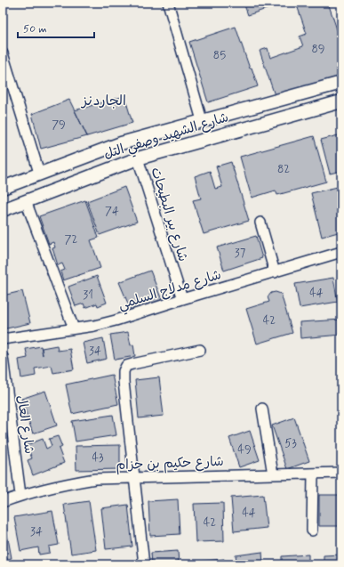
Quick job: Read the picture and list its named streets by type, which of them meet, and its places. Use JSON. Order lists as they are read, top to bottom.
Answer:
{
  "streets": {
    "main road": ["شارع الشهيد وصفي التل"],
    "street": [
      "شارع بير البطيحات",
      "شارع مدلاج السلمي",
      "شارع العال",
      "شارع حكيم بن حزام"
    ]
  },
  "crossings": [
    ["شارع الشهيد وصفي التل", "شارع بير البطيحات"],
    ["شارع بير البطيحات", "شارع مدلاج السلمي"],
    ["شارع العال", "شارع حكيم بن حزام"]
  ],
  "districts": ["الجاردنز"],
  "house_numbers": [
    "89",
    "85",
    "79",
    "82",
    "74",
    "72",
    "37",
    "44",
    "31",
    "42",
    "34",
    "53",
    "49",
    "43",
    "44",
    "42",
    "34"
  ],
  "scale_bar": "50 m"
}
